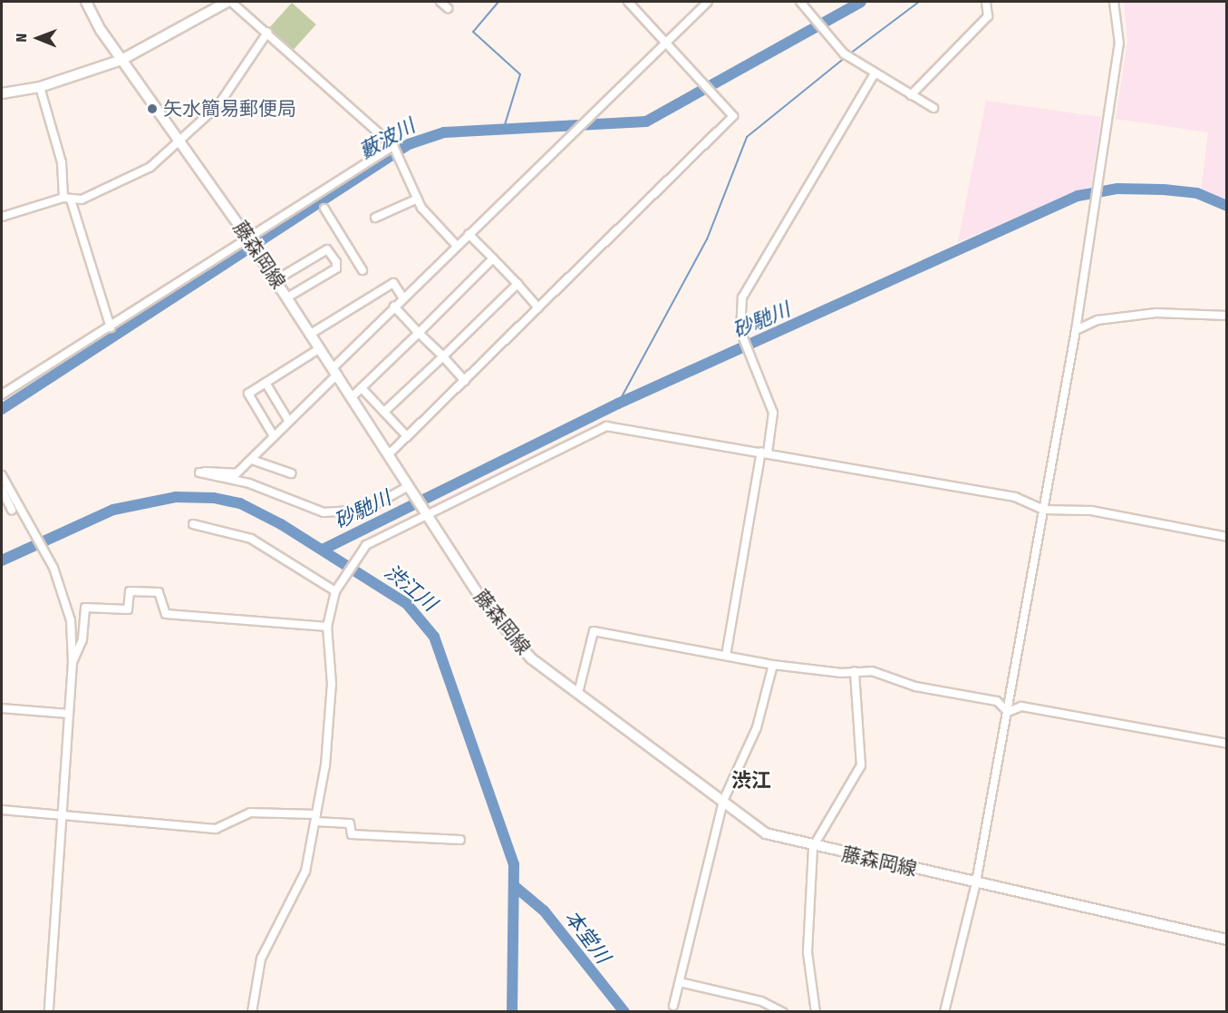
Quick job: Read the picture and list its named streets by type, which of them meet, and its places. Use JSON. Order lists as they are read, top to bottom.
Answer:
{
  "streets": {
    "main road": ["藤森岡線"]
  },
  "districts": ["渋江"],
  "water": [
    "藪波川",
    "砂馳川",
    "渋江川",
    "本堂川"
  ],
  "places": ["矢水簡易郵便局"],
  "north": "left"
}
